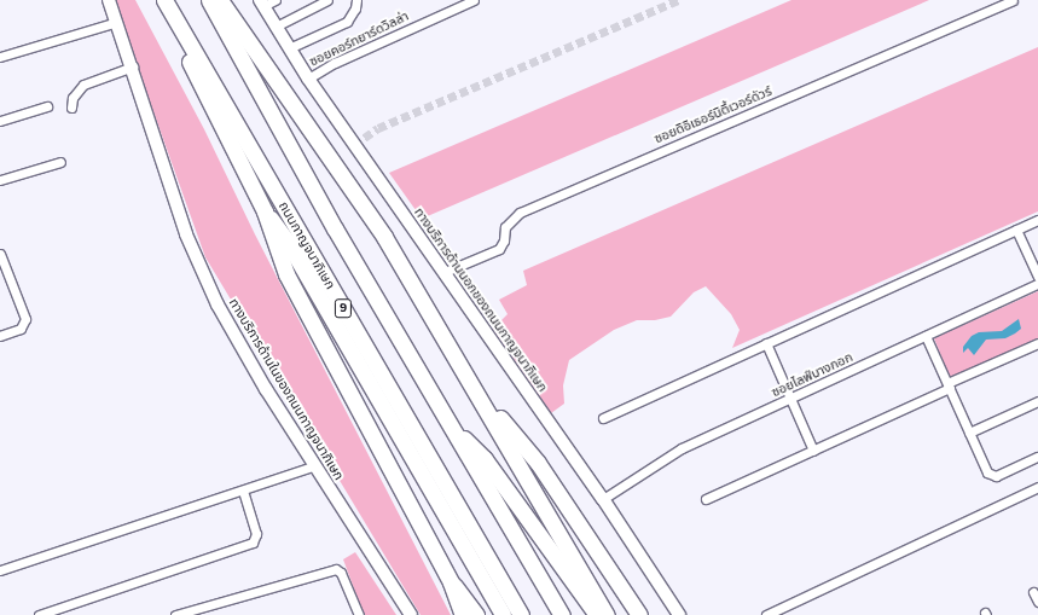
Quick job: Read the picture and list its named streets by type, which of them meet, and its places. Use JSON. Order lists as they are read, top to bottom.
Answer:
{
  "streets": {
    "highway": ["ถนนกาญจนาภิเษก", "9"],
    "main road": ["ทางบริการด้านนอกของถนนกาญจนาภิเษก", "ทางบริการด้านในของถนนกาญจนาภิเษก"],
    "street": ["ซอยคอร์ทยาร์ดวิลล่า", "ซอยดิอิเธอร์นิตี้เวอร์ดัวร์", "ซอยไลฟ์บางกอก"]
  },
  "crossings": [
    ["ซอยคอร์ทยาร์ดวิลล่า", "ทางบริการด้านนอกของถนนกาญจนาภิเษก"],
    ["ซอยดิอิเธอร์นิตี้เวอร์ดัวร์", "ทางบริการด้านนอกของถนนกาญจนาภิเษก"],
    ["ทางบริการด้านนอกของถนนกาญจนาภิเษก", "ซอยไลฟ์บางกอก"]
  ]
}
